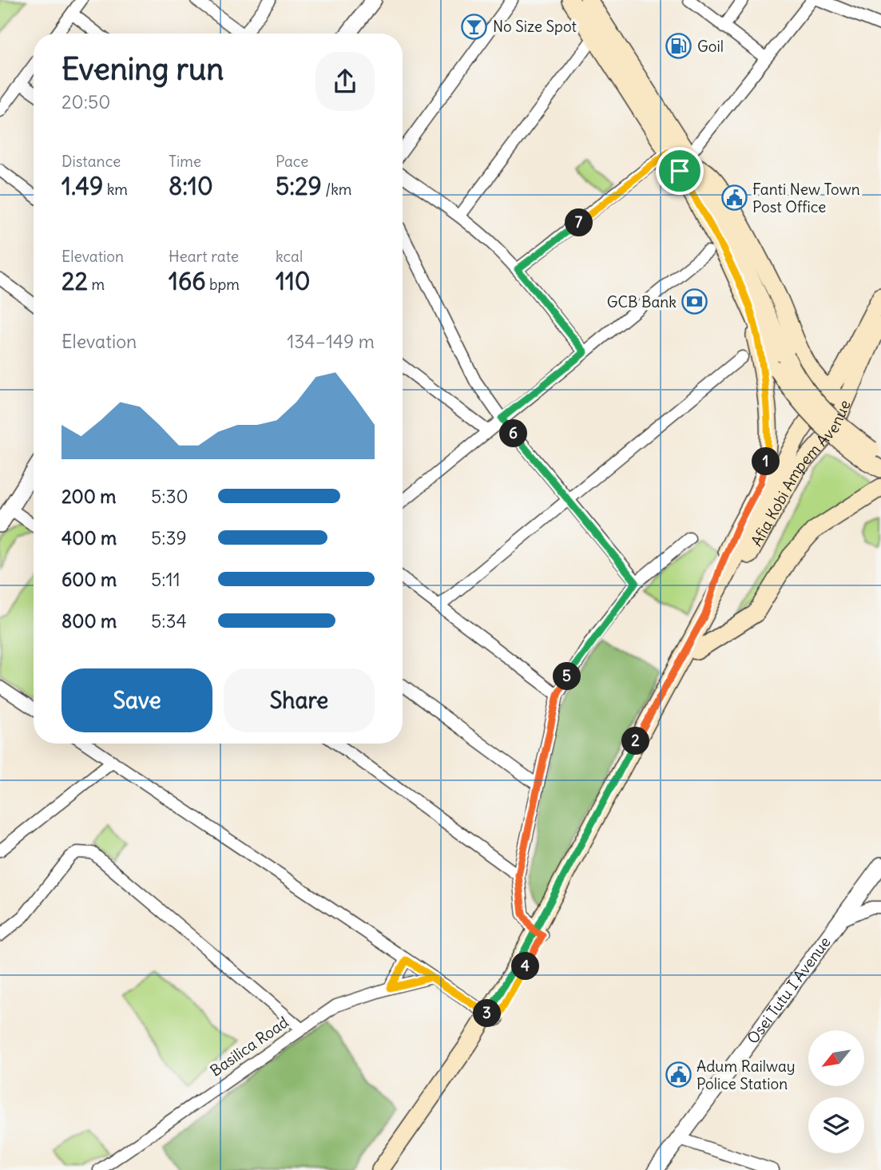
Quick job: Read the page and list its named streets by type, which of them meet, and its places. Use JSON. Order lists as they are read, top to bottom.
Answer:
{
  "streets": {
    "main road": ["Afia Kobi Ampem Avenue"],
    "street": ["Osei Tutu I Avenue", "Basilica Road"]
  },
  "places": {
    "bar": ["No Size Spot"],
    "fuel station": ["Goil"],
    "public building": ["Fanti New Town Post Office", "Adum Railway Police Station"],
    "bank": ["GCB Bank"]
  },
  "north": "bottom left",
  "page": {
    "heading": ["Evening run", "20:50"],
    "stats": [
      ["Distance", "1.49 km"],
      ["Time", "8:10"],
      ["Pace", "5:29 /km"],
      ["Elevation", "22 m"],
      ["Heart rate", "166 bpm"],
      ["kcal", "110"]
    ],
    "pins": [
      "7",
      "6",
      "1",
      "5",
      "2",
      "4",
      "3"
    ],
    "chart": ["Elevation", "134–149 m"],
    "list": [
      {
        "name": "200 m",
        "note": "5:30"
      },
      {
        "name": "400 m",
        "note": "5:39"
      },
      {
        "name": "600 m",
        "note": "5:11"
      },
      {
        "name": "800 m",
        "note": "5:34"
      }
    ],
    "buttons": ["Save", "Share"]
  }
}
